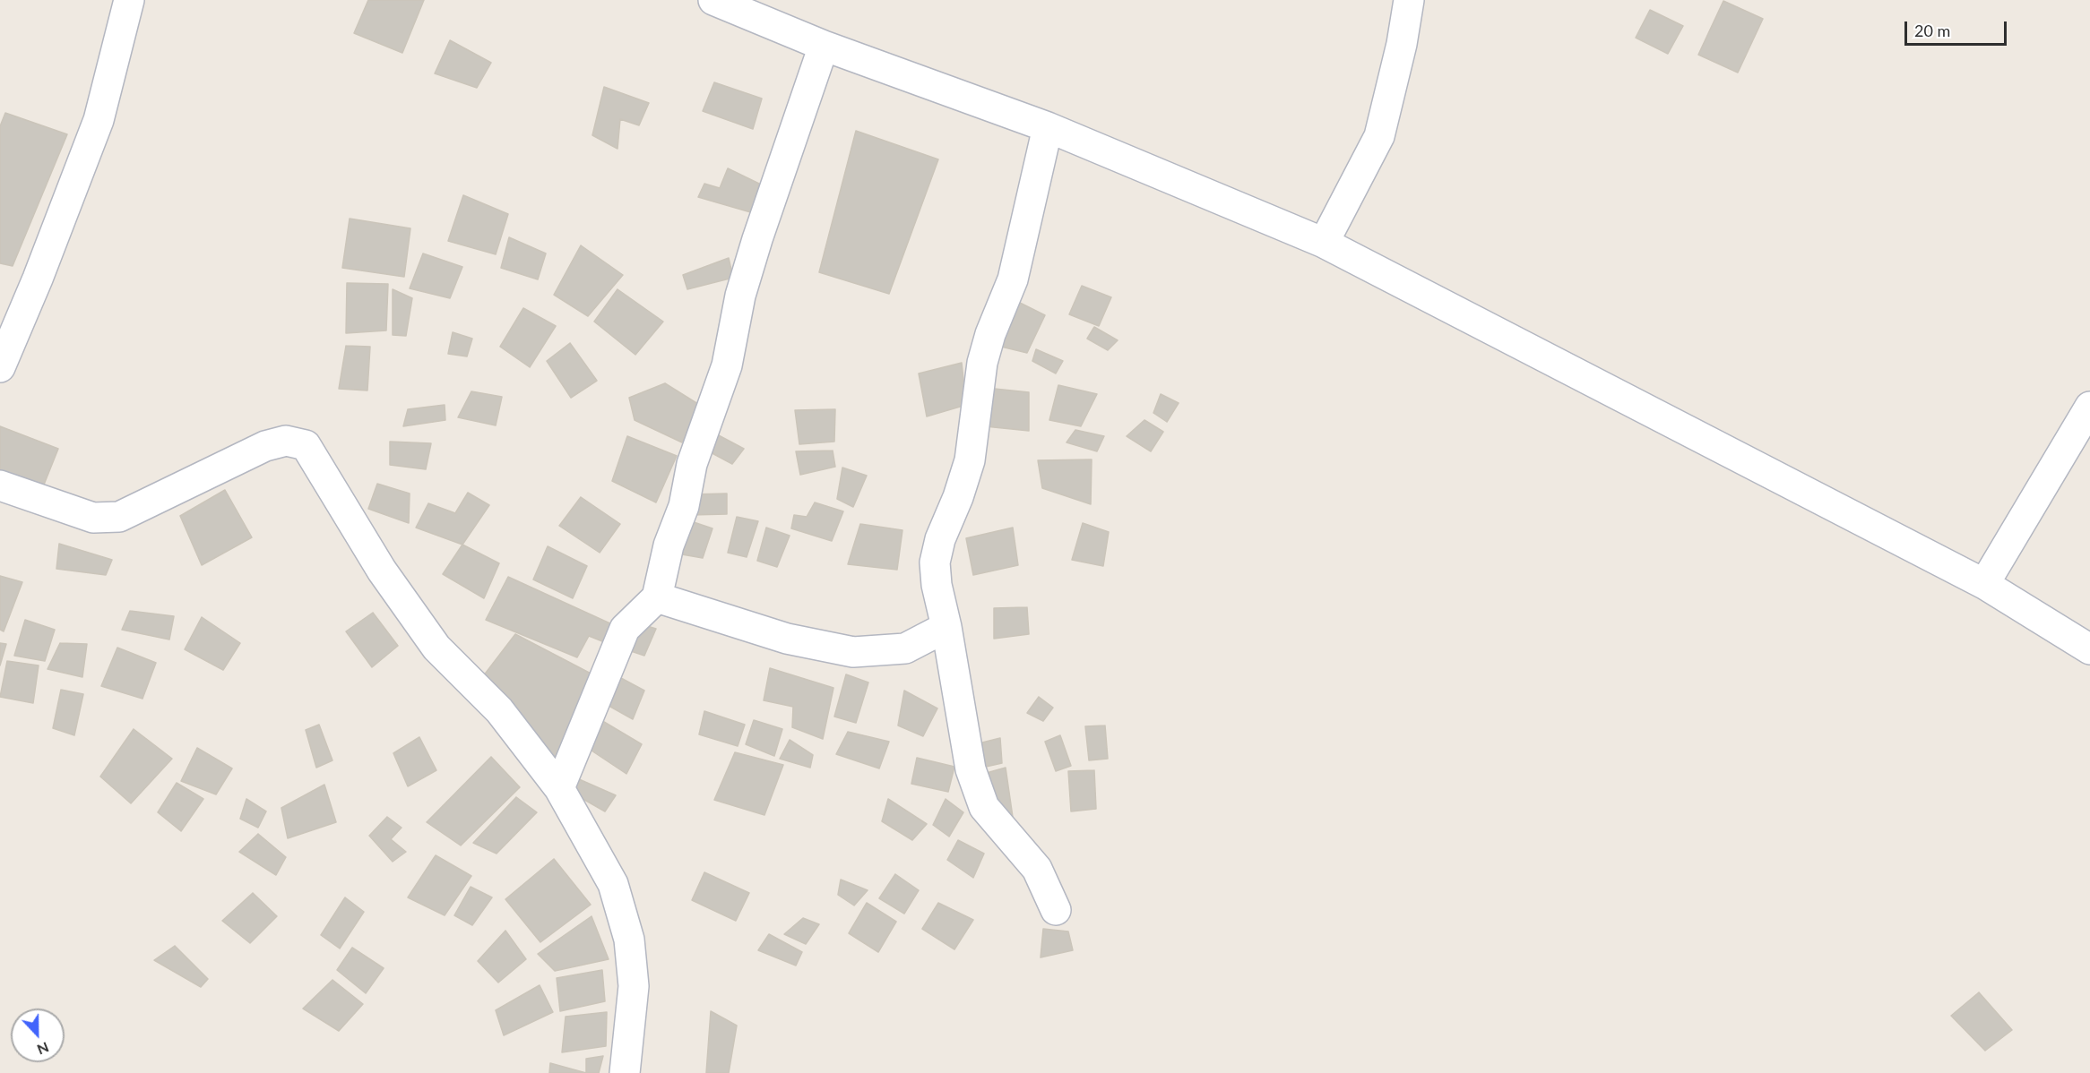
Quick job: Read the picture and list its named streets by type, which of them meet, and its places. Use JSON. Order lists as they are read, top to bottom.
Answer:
{
  "scale_bar": "20 m",
  "north": "bottom"
}
